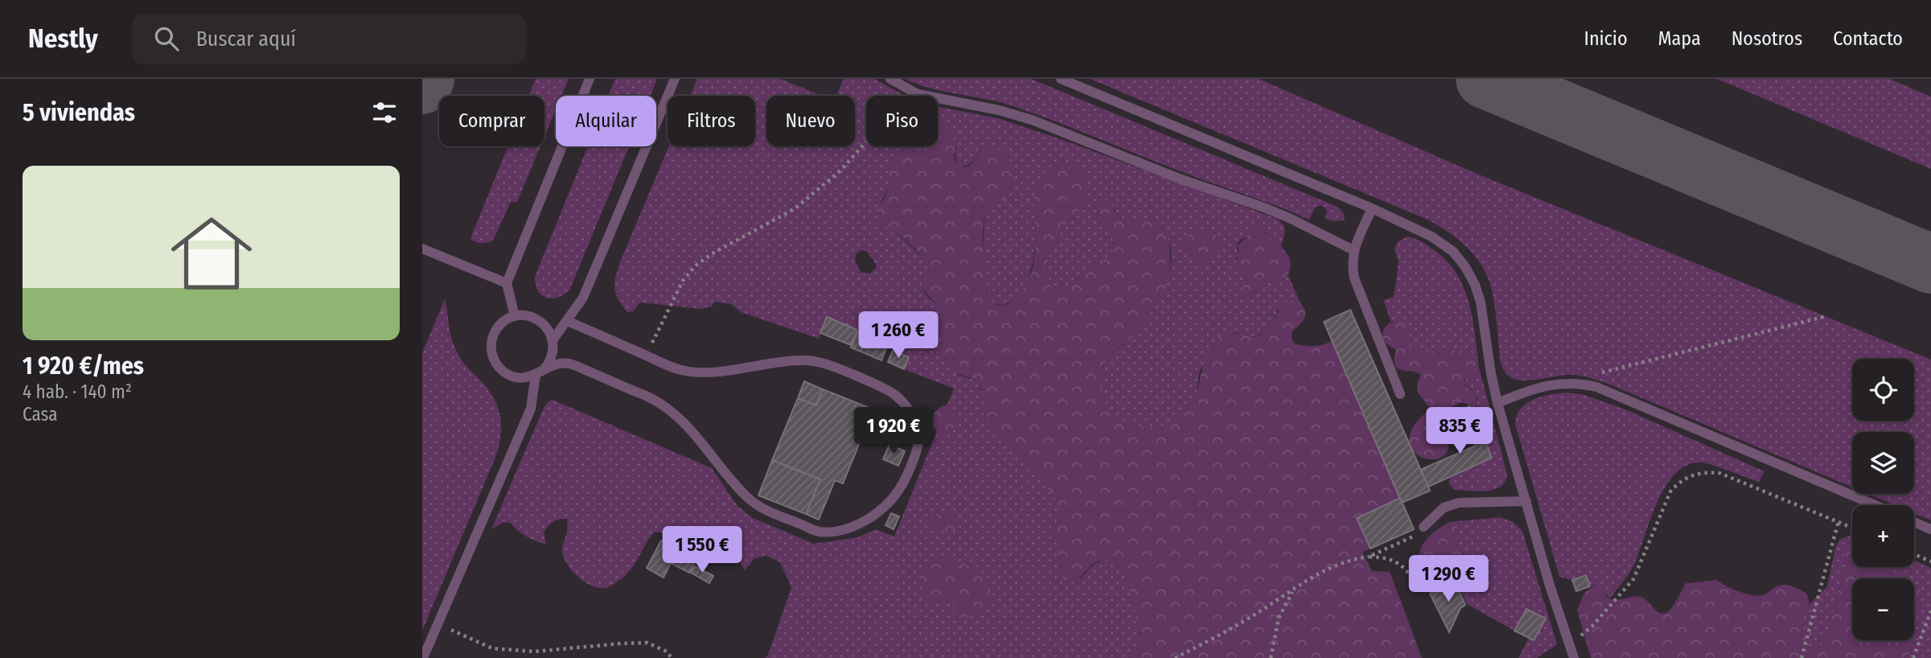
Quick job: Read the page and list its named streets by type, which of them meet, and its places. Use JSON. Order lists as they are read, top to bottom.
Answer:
{
  "page": {
    "header": "Nestly",
    "search": "Buscar aquí",
    "nav": [
      "Inicio",
      "Mapa",
      "Nosotros",
      "Contacto"
    ],
    "heading": "5 viviendas",
    "chip": [
      "Comprar",
      "Alquilar",
      "Filtros",
      "Nuevo",
      "Piso"
    ],
    "list": [
      {
        "name": "1 920 €/mes",
        "note": "4 hab. · 140 m² · Casa"
      }
    ],
    "price": [
      "1 260 €",
      "1 920 €",
      "835 €",
      "1 550 €",
      "1 290 €"
    ],
    "map_buttons": ["+", "−"]
  }
}
